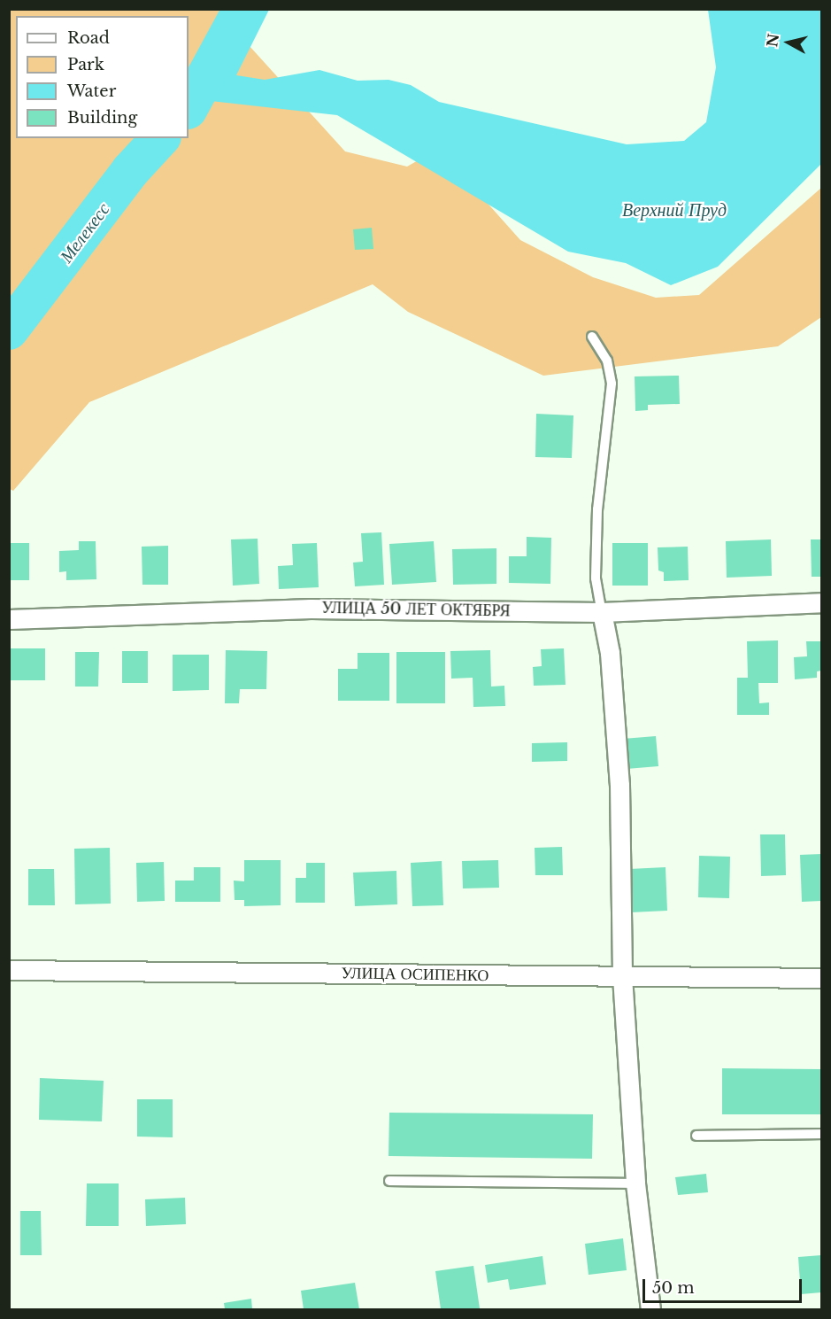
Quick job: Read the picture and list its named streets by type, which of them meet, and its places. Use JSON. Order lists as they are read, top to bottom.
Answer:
{
  "streets": {
    "street": ["УЛИЦА 50 ЛЕТ ОКТЯБРЯ", "УЛИЦА ОСИПЕНКО"]
  },
  "water": ["Верхний Пруд", "Мелекесс"],
  "legend": [
    "Road",
    "Park",
    "Water",
    "Building"
  ],
  "scale_bar": "50 m",
  "north": "left"
}
